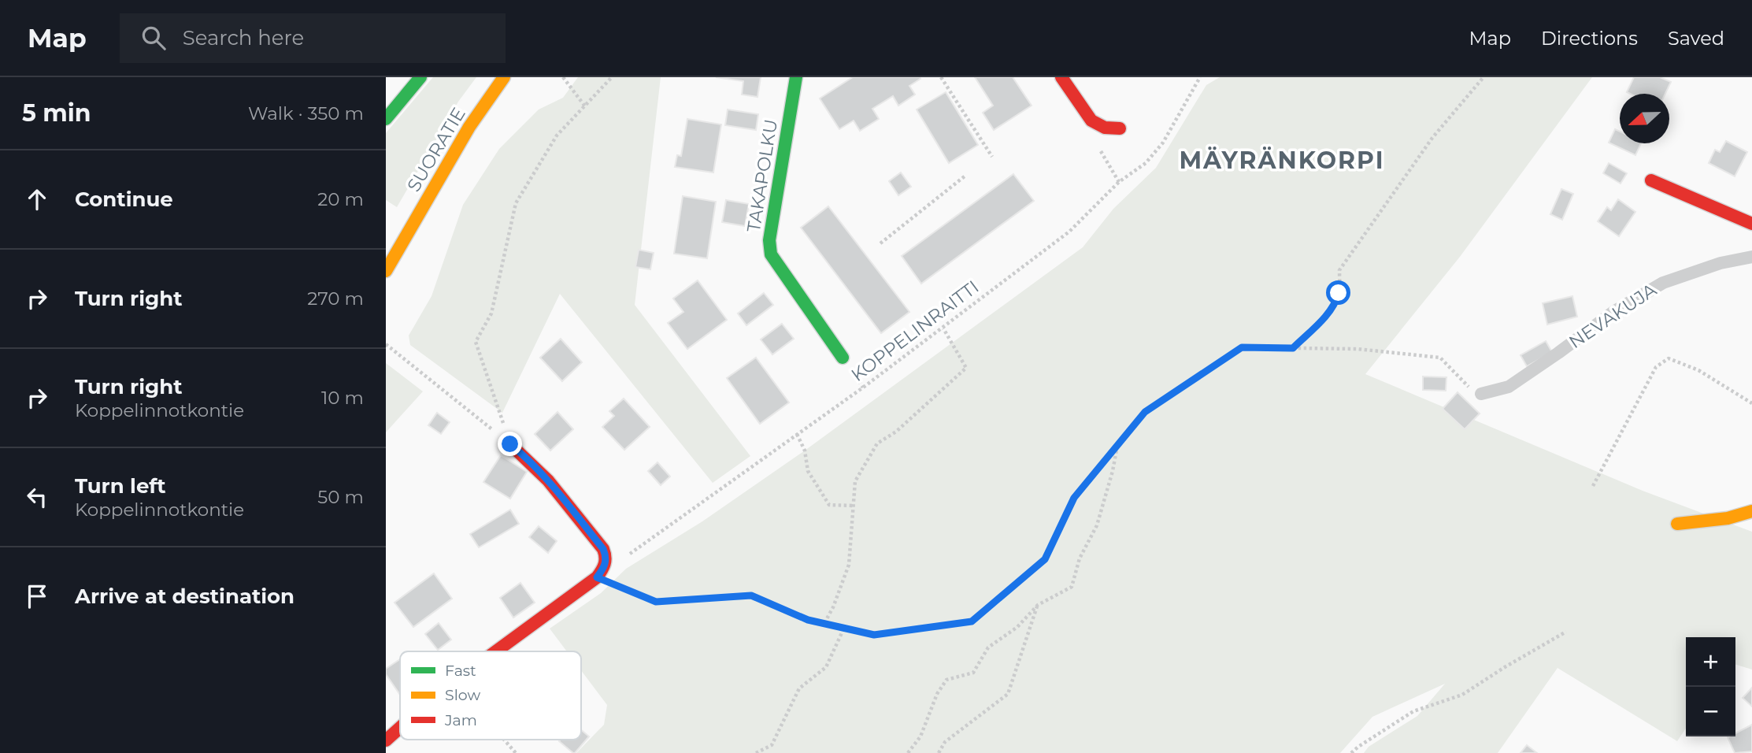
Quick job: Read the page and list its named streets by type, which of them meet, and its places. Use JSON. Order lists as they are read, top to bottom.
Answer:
{
  "streets": {
    "street": ["SUORATIE", "TAKAPOLKU"],
    "lane": ["NEVAKUJA"],
    "path": ["KOPPELINRAITTI"]
  },
  "districts": ["MÄYRÄNKORPI"],
  "legend": ["Fast", "Slow", "Jam"],
  "north": "left",
  "page": {
    "header": "Map",
    "search": "Search here",
    "nav": ["Map", "Directions", "Saved"],
    "heading": ["5 min", "Walk · 350 m"],
    "list": [
      ["Continue", "20 m"],
      ["Turn right", "270 m"],
      ["Turn right", "Koppelinnotkontie", "10 m"],
      ["Turn left", "Koppelinnotkontie", "50 m"],
      "Arrive at destination"
    ],
    "map_buttons": ["+", "−"]
  }
}
